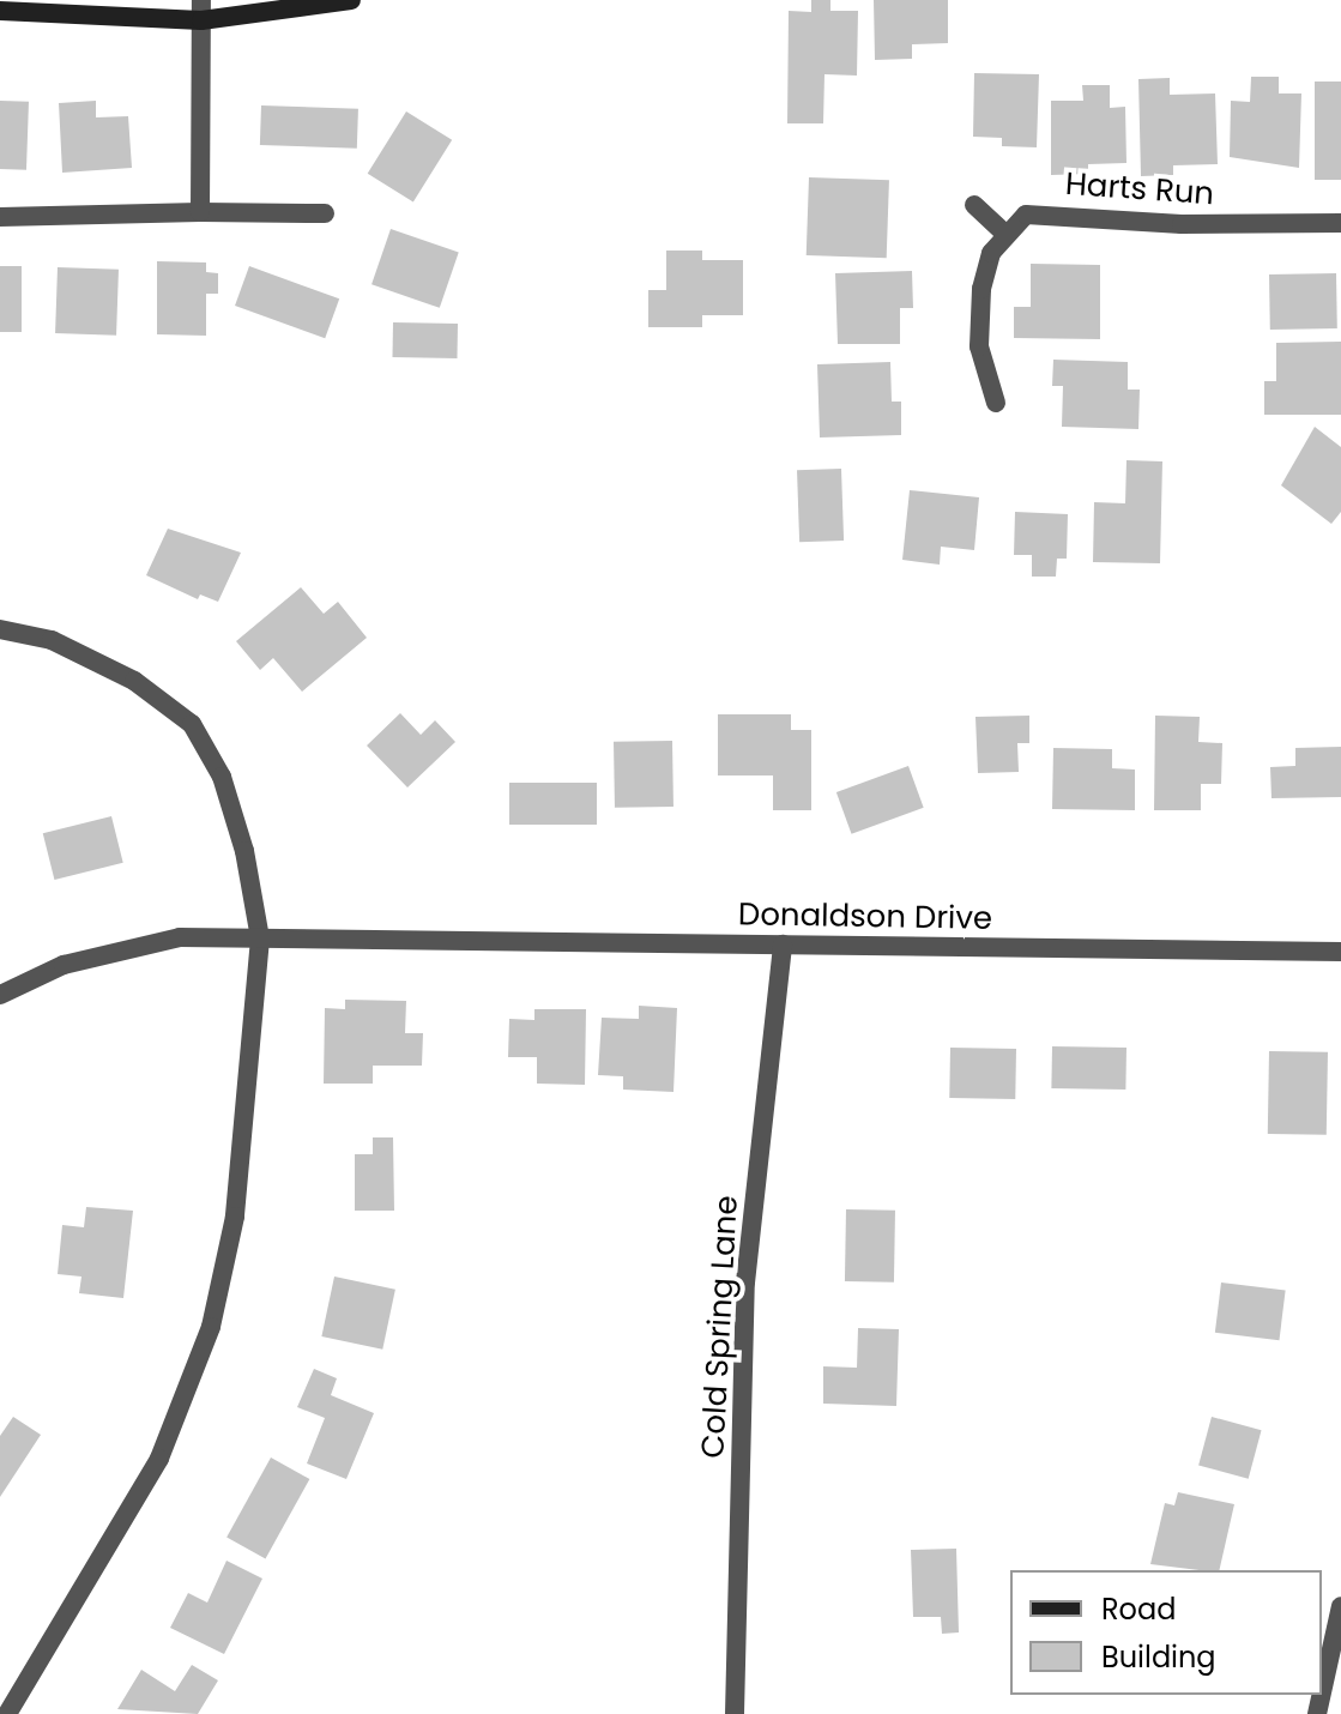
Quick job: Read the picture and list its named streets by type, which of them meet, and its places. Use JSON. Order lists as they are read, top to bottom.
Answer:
{
  "streets": {
    "street": ["Harts Run", "Donaldson Drive", "Cold Spring Lane"]
  },
  "crossings": [
    ["Donaldson Drive", "Cold Spring Lane"]
  ],
  "legend": ["Road", "Building"]
}
